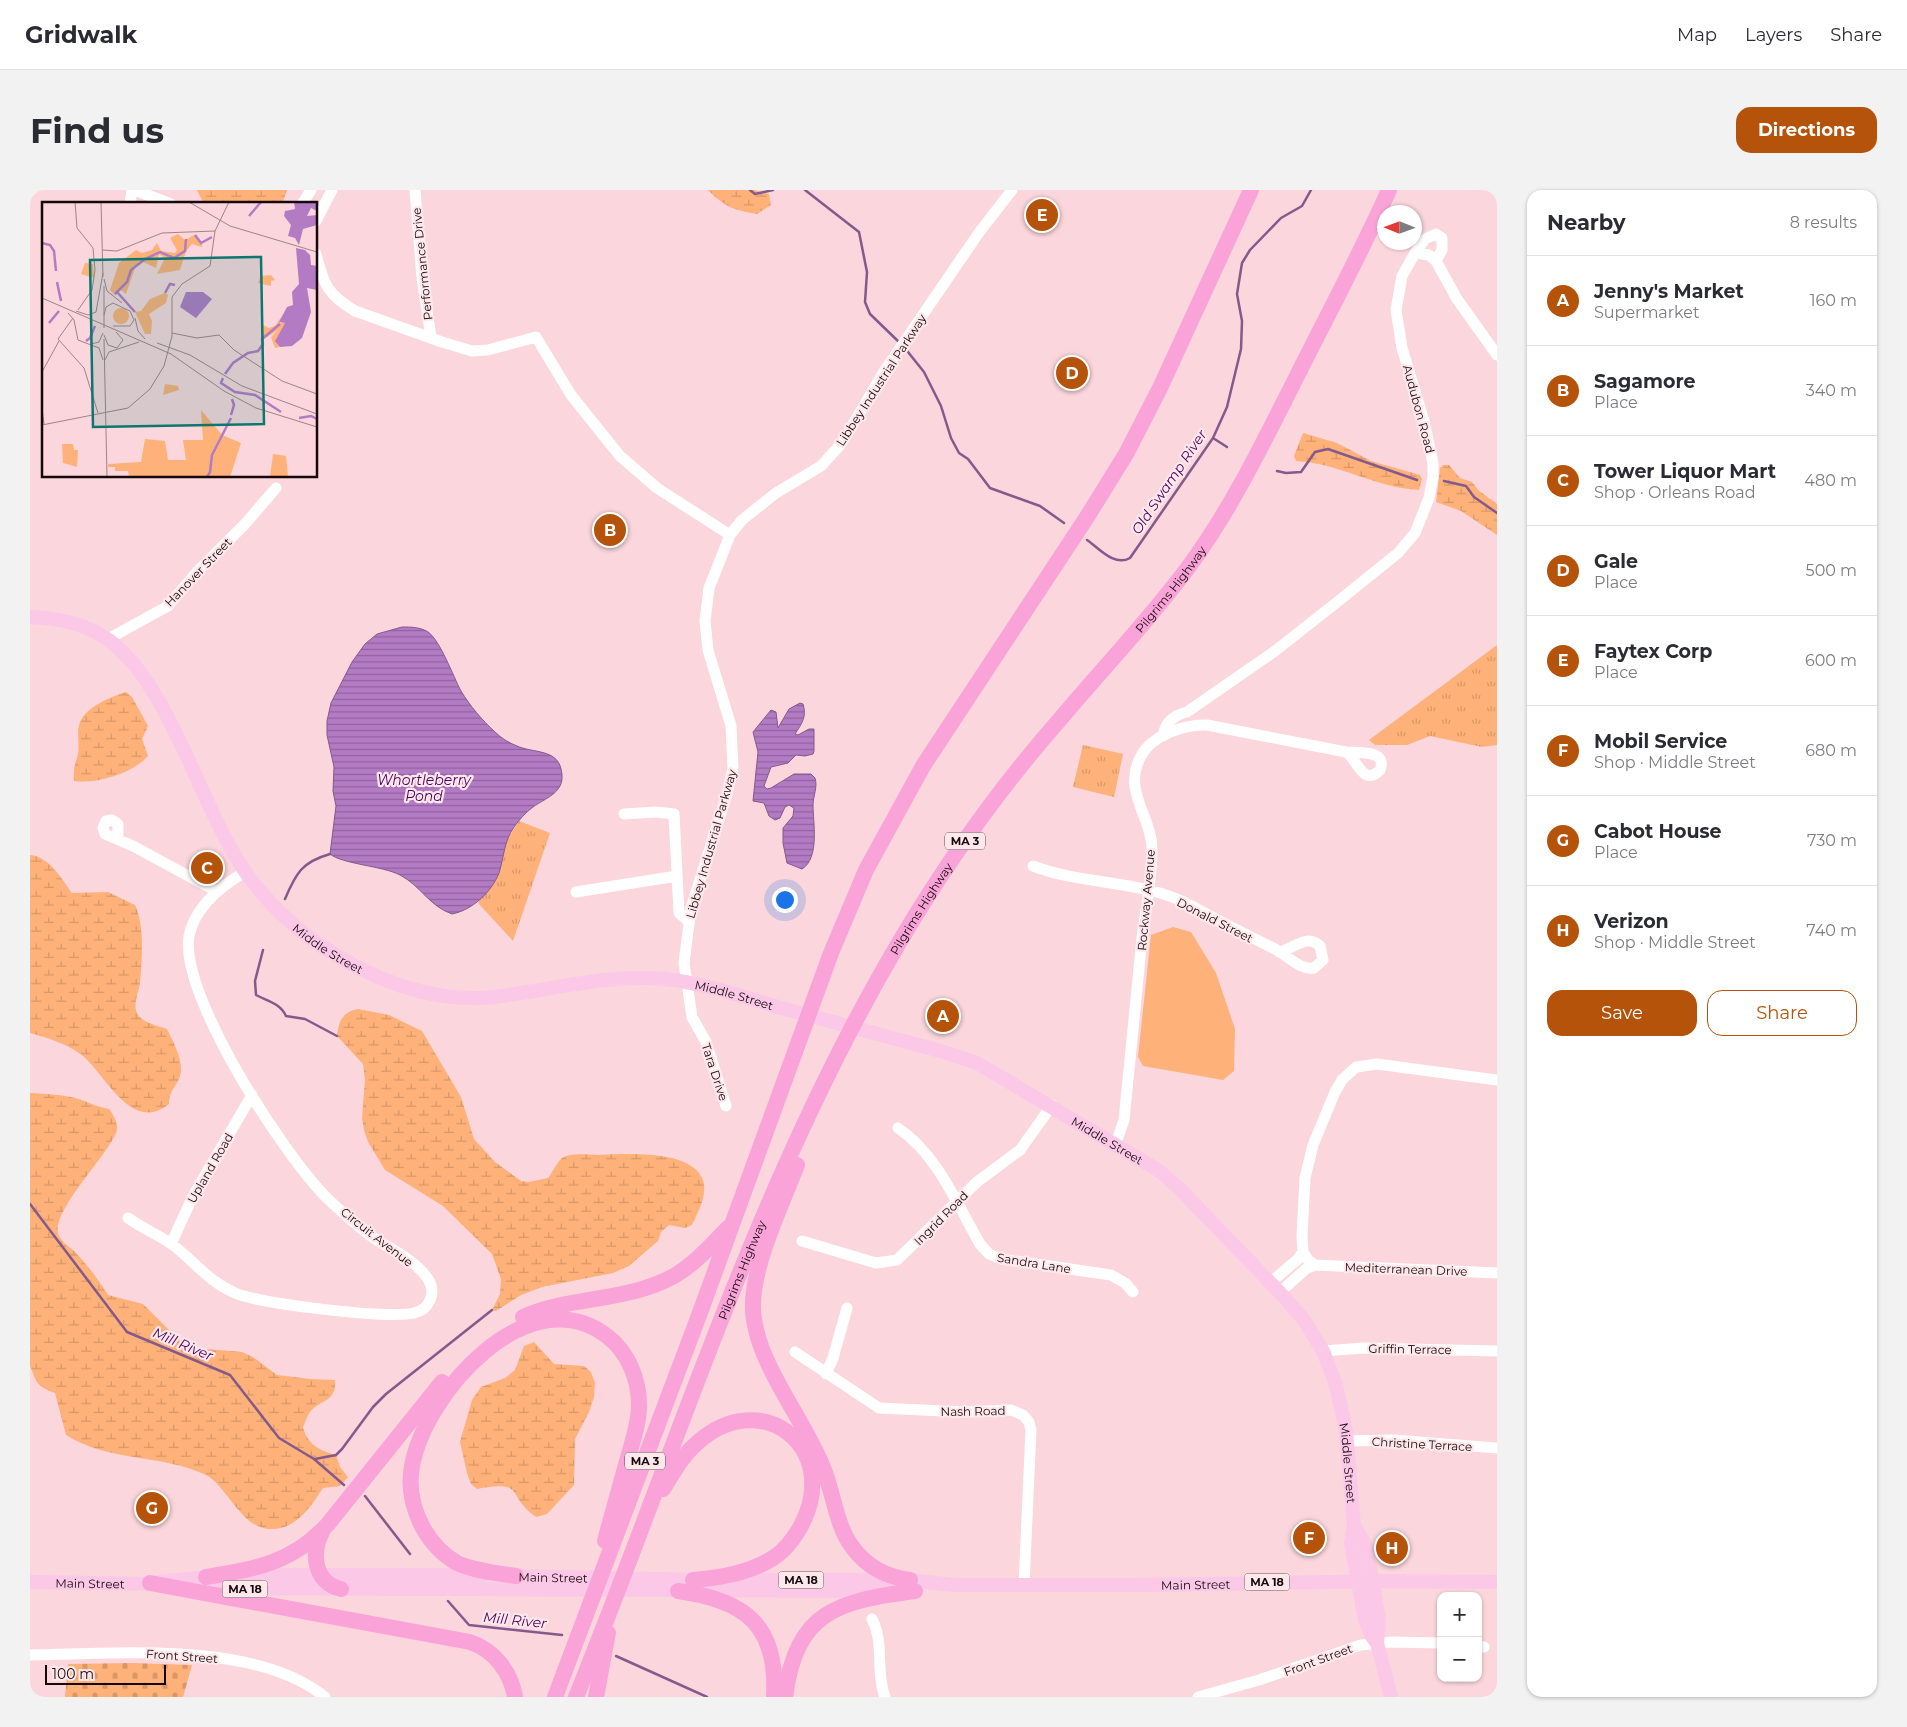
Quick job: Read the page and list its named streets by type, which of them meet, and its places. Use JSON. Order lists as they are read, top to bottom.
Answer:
{
  "streets": {
    "highway": ["Pilgrims Highway", "MA 3"],
    "main road": ["Middle Street", "Main Street", "MA 18"],
    "street": [
      "Performance Drive",
      "Libbey Industrial Parkway",
      "Audubon Road",
      "Hanover Street",
      "Rockway Avenue",
      "Donald Street",
      "Tara Drive",
      "Upland Road",
      "Ingrid Road",
      "Circuit Avenue",
      "Sandra Lane",
      "Mediterranean Drive",
      "Griffin Terrace",
      "Nash Road",
      "Christine Terrace",
      "Front Street"
    ]
  },
  "crossings": [
    ["Performance Drive", "Libbey Industrial Parkway"],
    ["Libbey Industrial Parkway", "Middle Street"],
    ["Libbey Industrial Parkway", "Tara Drive"],
    ["Audubon Road", "Rockway Avenue"],
    ["Hanover Street", "Middle Street"],
    ["Rockway Avenue", "Donald Street"],
    ["Rockway Avenue", "Middle Street"],
    ["Middle Street", "Tara Drive"],
    ["Middle Street", "Ingrid Road"],
    ["Middle Street", "Circuit Avenue"],
    ["Middle Street", "Griffin Terrace"],
    ["Middle Street", "Christine Terrace"],
    ["Middle Street", "Main Street"],
    ["Middle Street", "Front Street"],
    ["Upland Road", "Circuit Avenue"],
    ["Ingrid Road", "Sandra Lane"],
    ["Nash Road", "Main Street"]
  ],
  "water": ["Old Swamp River", "Whortleberry Pond", "Mill River"],
  "scale_bar": "100 m",
  "north": "left",
  "page": {
    "header": "Gridwalk",
    "nav": ["Map", "Layers", "Share"],
    "buttons": [
      "Directions",
      ["Save", "Share"]
    ],
    "title": "Find us",
    "heading": ["Nearby", "8 results"],
    "pins": [
      "E",
      "D",
      "B",
      "C",
      "A",
      "G",
      "F",
      "H"
    ],
    "list": [
      {
        "mark": "A",
        "name": "Jenny's Market",
        "note": "Supermarket",
        "value": "160 m"
      },
      {
        "mark": "B",
        "name": "Sagamore",
        "note": "Place",
        "value": "340 m"
      },
      {
        "mark": "C",
        "name": "Tower Liquor Mart",
        "note": "Shop · Orleans Road",
        "value": "480 m"
      },
      {
        "mark": "D",
        "name": "Gale",
        "note": "Place",
        "value": "500 m"
      },
      {
        "mark": "E",
        "name": "Faytex Corp",
        "note": "Place",
        "value": "600 m"
      },
      {
        "mark": "F",
        "name": "Mobil Service",
        "note": "Shop · Middle Street",
        "value": "680 m"
      },
      {
        "mark": "G",
        "name": "Cabot House",
        "note": "Place",
        "value": "730 m"
      },
      {
        "mark": "H",
        "name": "Verizon",
        "note": "Shop · Middle Street",
        "value": "740 m"
      }
    ],
    "map_buttons": ["+", "−"],
    "scale": "100 m"
  }
}
